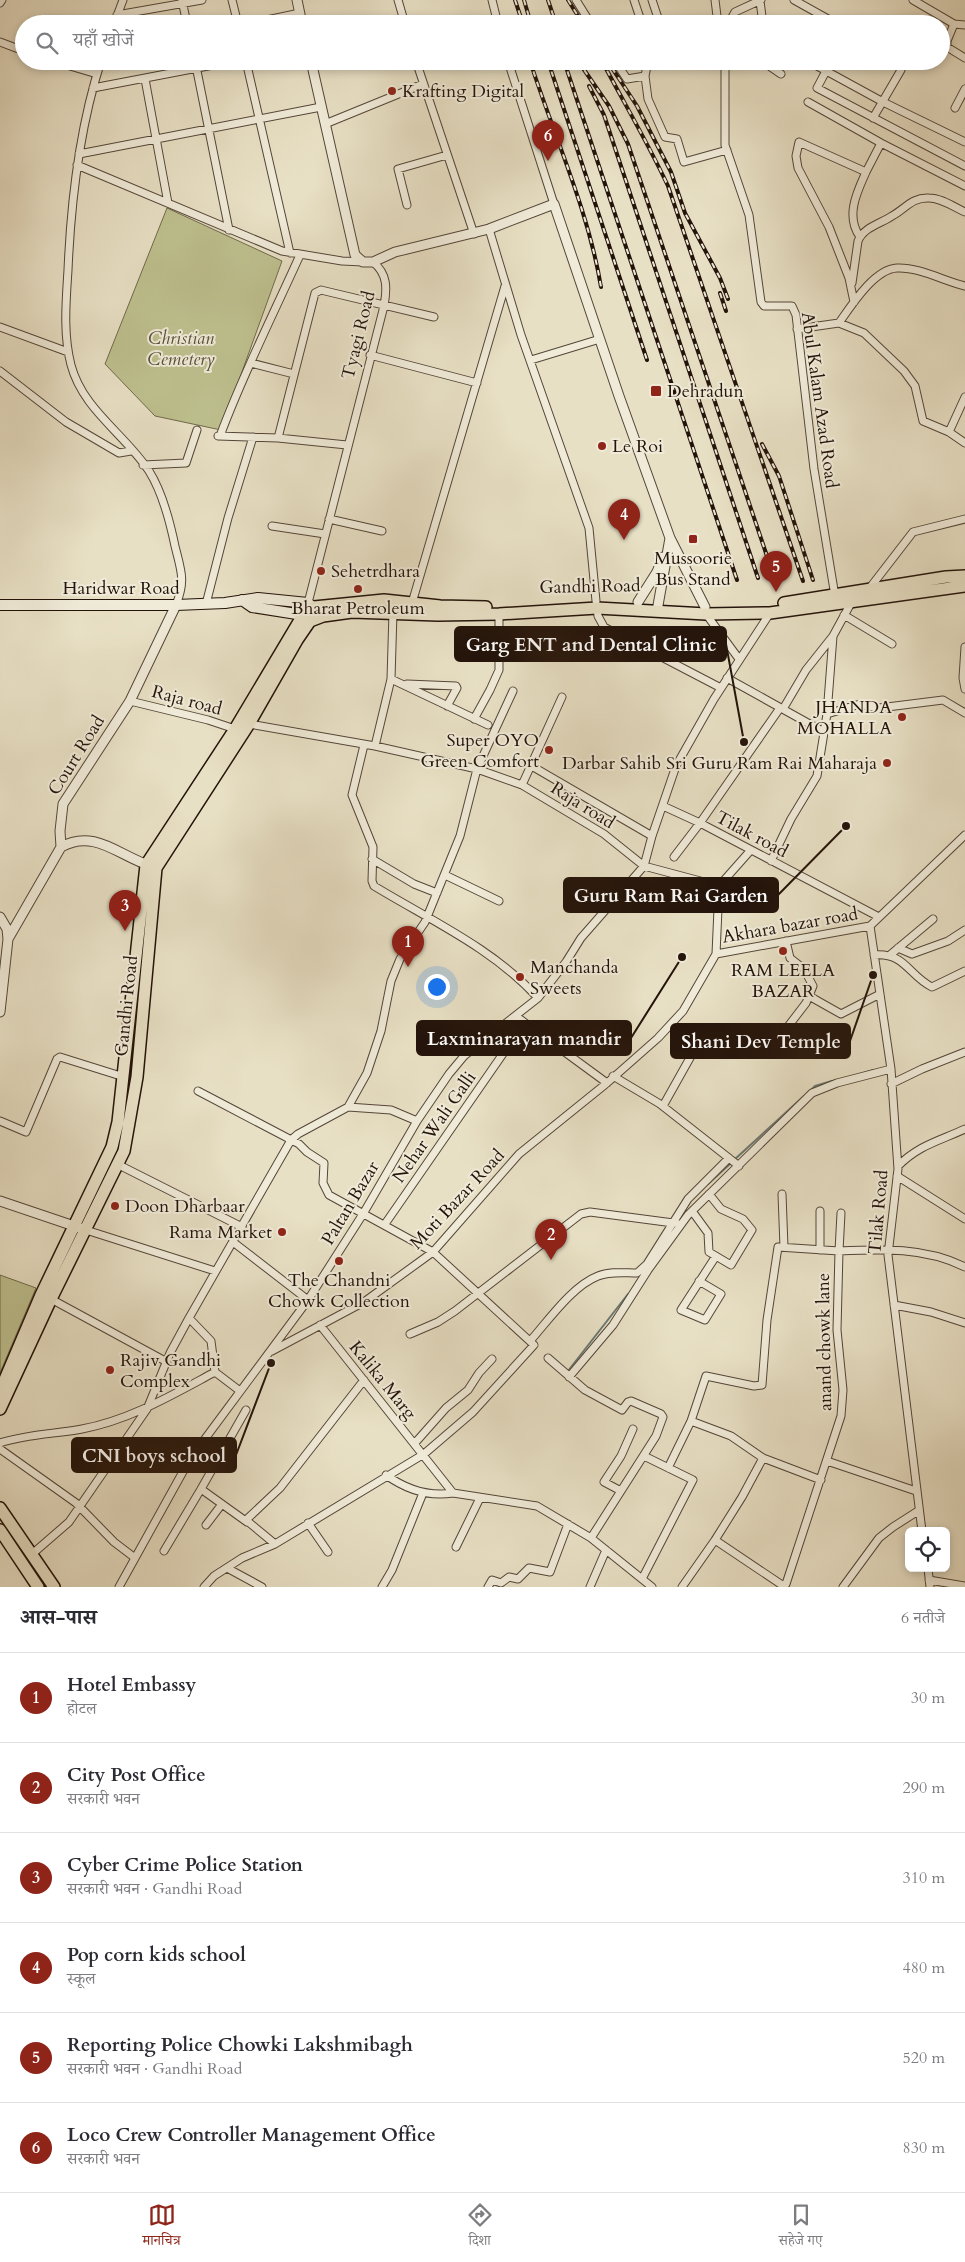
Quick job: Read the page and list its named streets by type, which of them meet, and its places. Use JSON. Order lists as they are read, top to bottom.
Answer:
{
  "streets": {
    "main road": ["Gandhi Road", "Haridwar Road"],
    "street": [
      "Tyagi Road",
      "Abul Kalam Azad Road",
      "Raja road",
      "Court Road",
      "Tilak road",
      "Akhara bazar road",
      "Nehar Wali Galli",
      "Moti Bazar Road",
      "Paltan Bazar",
      "Tilak Road",
      "anand chowk lane",
      "Kalika Marg"
    ]
  },
  "crossings": [
    ["Tyagi Road", "Gandhi Road"],
    ["Tyagi Road", "Haridwar Road"],
    ["Abul Kalam Azad Road", "Gandhi Road"],
    ["Gandhi Road", "Haridwar Road"],
    ["Gandhi Road", "Raja road"],
    ["Haridwar Road", "Court Road"],
    ["Raja road", "Court Road"],
    ["Raja road", "Paltan Bazar"],
    ["Akhara bazar road", "Moti Bazar Road"],
    ["Akhara bazar road", "Tilak Road"],
    ["Moti Bazar Road", "Paltan Bazar"],
    ["Moti Bazar Road", "Kalika Marg"],
    ["Tilak Road", "anand chowk lane"]
  ],
  "parks": ["Christian Cemetery"],
  "places": {
    "other": [
      "Krafting Digital",
      "Le Roi",
      "Sehetrdhara",
      "Bharat Petroleum",
      "JHANDA MOHALLA",
      "Garg ENT and Dental Clinic",
      "Super OYO Green Comfort",
      "Darbar Sahib Sri Guru Ram Rai Maharaja",
      "Guru Ram Rai Garden",
      "RAM LEELA BAZAR",
      "Laxminarayan mandir",
      "Shani Dev Temple",
      "Manchanda Sweets",
      "Doon Dharbaar",
      "Rama Market",
      "The Chandni Chowk Collection",
      "CNI boys school",
      "Rajiv Gandhi Complex"
    ],
    "transit": ["Dehradun", "Mussoorie Bus Stand"]
  },
  "page": {
    "search": "यहाँ खोजें",
    "pins": [
      "6",
      "4",
      "5",
      "3",
      "1",
      "2"
    ],
    "heading": ["आस-पास", "6 नतीजे"],
    "list": [
      {
        "mark": "1",
        "name": "Hotel Embassy",
        "note": "होटल",
        "value": "30 m"
      },
      {
        "mark": "2",
        "name": "City Post Office",
        "note": "सरकारी भवन",
        "value": "290 m"
      },
      {
        "mark": "3",
        "name": "Cyber Crime Police Station",
        "note": "सरकारी भवन · Gandhi Road",
        "value": "310 m"
      },
      {
        "mark": "4",
        "name": "Pop corn kids school",
        "note": "स्कूल",
        "value": "480 m"
      },
      {
        "mark": "5",
        "name": "Reporting Police Chowki Lakshmibagh",
        "note": "सरकारी भवन · Gandhi Road",
        "value": "520 m"
      },
      {
        "mark": "6",
        "name": "Loco Crew Controller Management Office",
        "note": "सरकारी भवन",
        "value": "830 m"
      }
    ],
    "nav": ["मानचित्र", "दिशा", "सहेजे गए"]
  }
}
